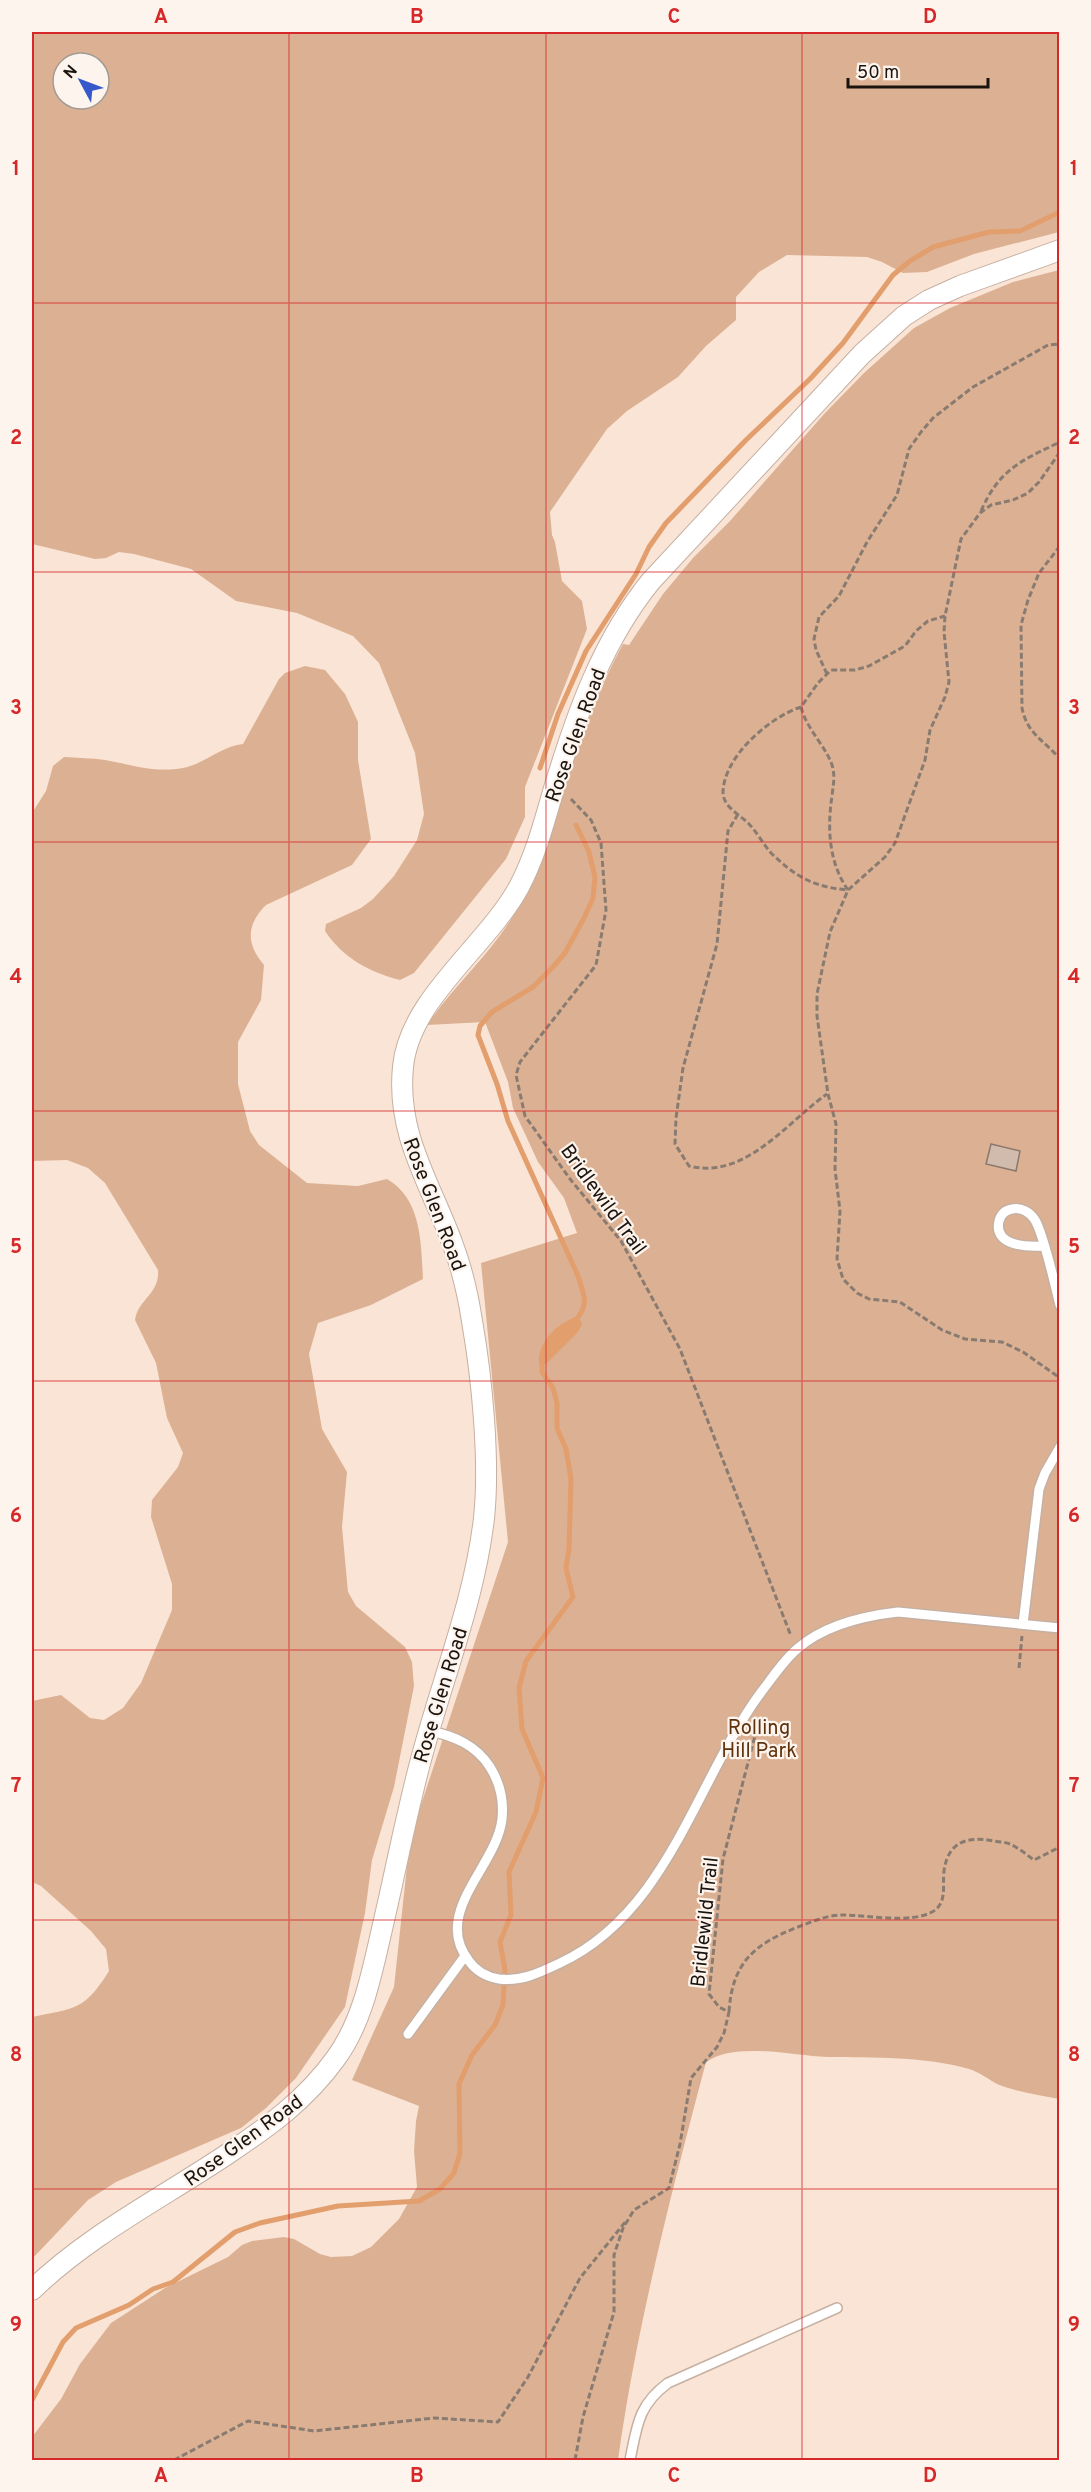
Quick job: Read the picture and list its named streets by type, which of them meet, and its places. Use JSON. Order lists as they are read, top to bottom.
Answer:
{
  "streets": {
    "street": ["Rose Glen Road"],
    "path": ["Bridlewild Trail"]
  },
  "crossings": [
    ["Rose Glen Road", "Bridlewild Trail"]
  ],
  "parks": ["Rolling Hill Park"],
  "scale_bar": "50 m",
  "north": "top left",
  "grid": {
    "columns": [
      "A",
      "B",
      "C",
      "D"
    ],
    "rows": [
      "1",
      "2",
      "3",
      "4",
      "5",
      "6",
      "7",
      "8",
      "9"
    ]
  }
}
